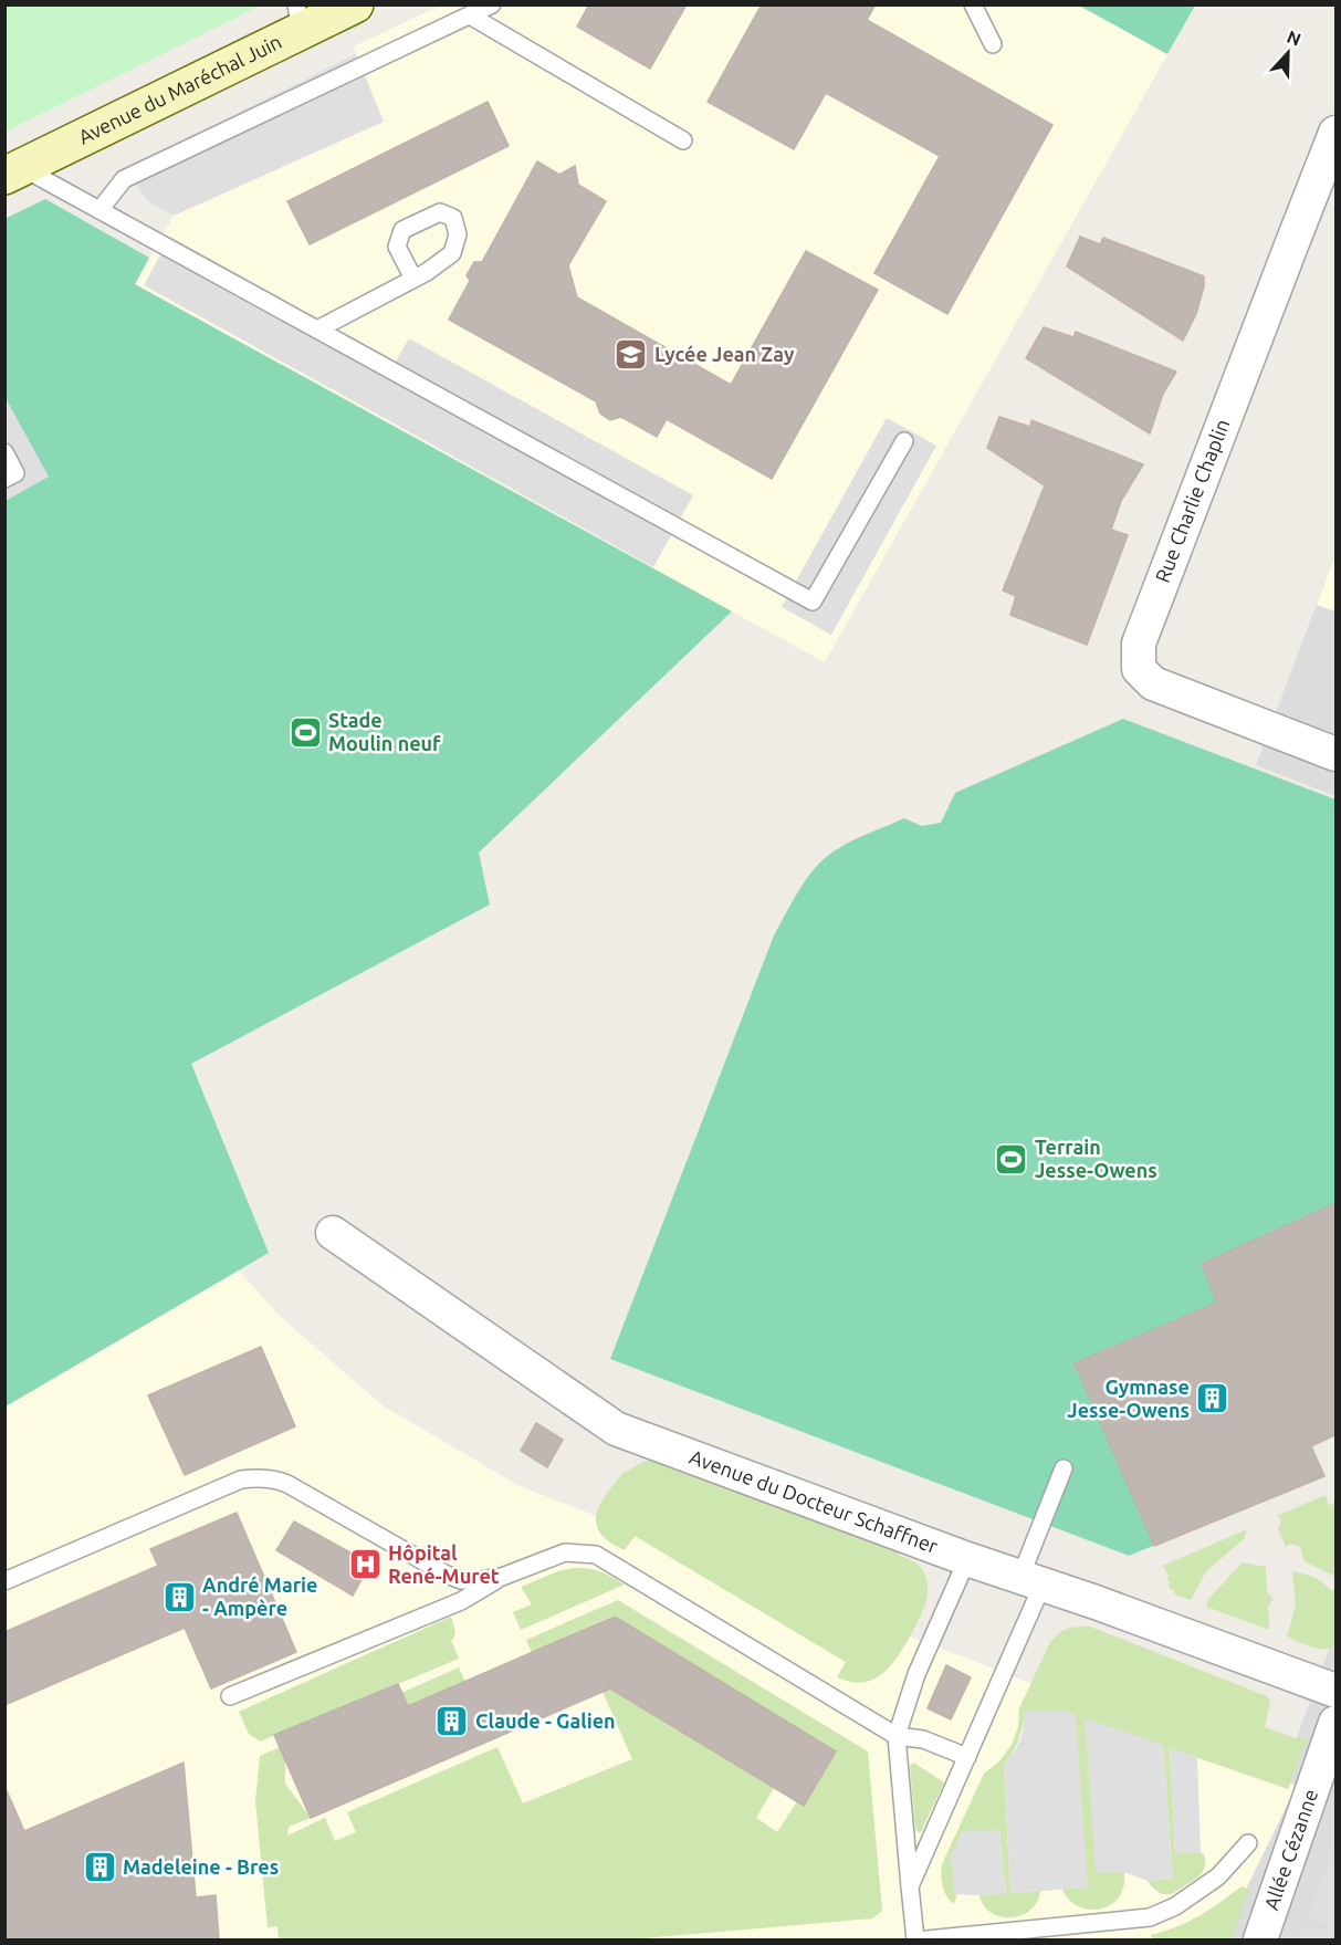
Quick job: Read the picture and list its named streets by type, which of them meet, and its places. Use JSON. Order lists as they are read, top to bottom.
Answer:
{
  "streets": {
    "street": [
      "Avenue du Maréchal Juin",
      "Rue Charlie Chaplin",
      "Avenue du Docteur Schaffner",
      "Allée Cézanne"
    ]
  },
  "places": {
    "school or university": ["Lycée Jean Zay"],
    "sports": ["Stade Moulin neuf", "Terrain Jesse-Owens"],
    "building": [
      "Gymnase Jesse-Owens",
      "André Marie - Ampère",
      "Claude - Galien",
      "Madeleine - Bres"
    ],
    "hospital": ["Hôpital René-Muret"]
  },
  "north": "top"
}
